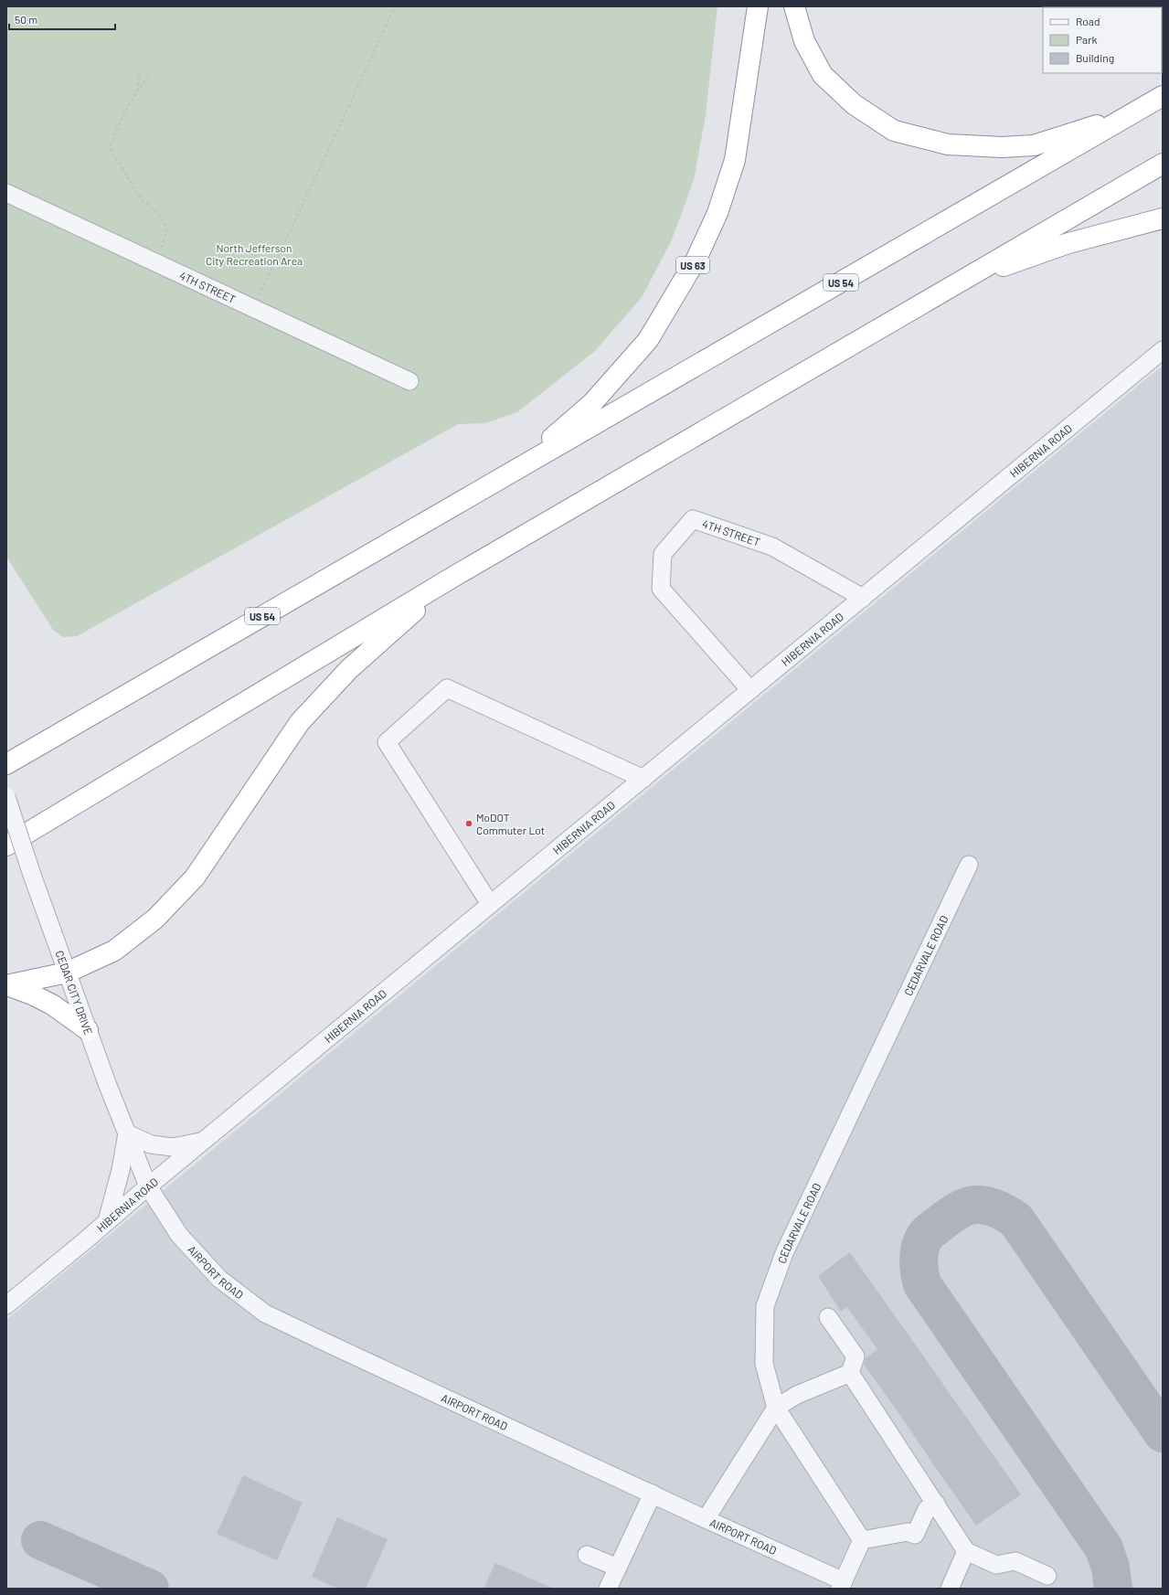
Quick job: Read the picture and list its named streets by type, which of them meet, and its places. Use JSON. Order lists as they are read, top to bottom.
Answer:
{
  "streets": {
    "highway": ["US 63", "US 54"],
    "street": [
      "4TH STREET",
      "HIBERNIA ROAD",
      "CEDARVALE ROAD",
      "CEDAR CITY DRIVE",
      "AIRPORT ROAD"
    ]
  },
  "crossings": [
    ["US 63", "US 54"],
    ["4TH STREET", "HIBERNIA ROAD"],
    ["HIBERNIA ROAD", "CEDAR CITY DRIVE"],
    ["HIBERNIA ROAD", "AIRPORT ROAD"],
    ["CEDAR CITY DRIVE", "AIRPORT ROAD"]
  ],
  "parks": ["North Jefferson City Recreation Area"],
  "places": ["MoDOT Commuter Lot"],
  "legend": ["Road", "Park", "Building"],
  "scale_bar": "50 m"
}
